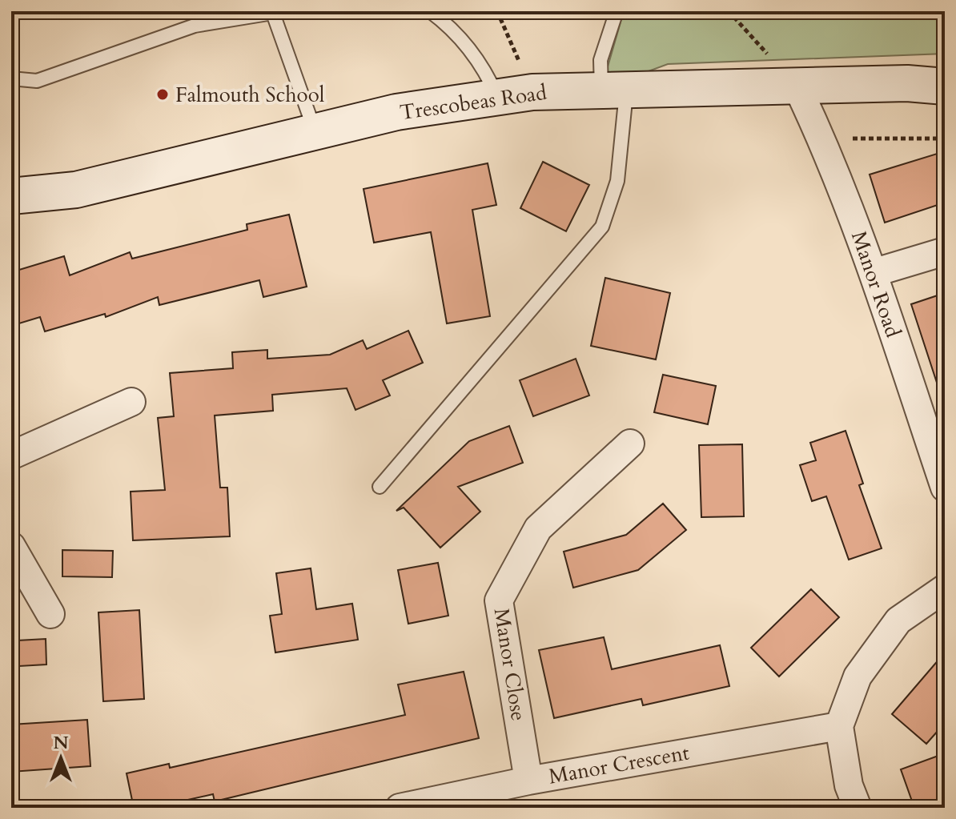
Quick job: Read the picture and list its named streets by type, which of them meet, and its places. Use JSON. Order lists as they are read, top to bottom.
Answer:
{
  "streets": {
    "street": [
      "Trescobeas Road",
      "Manor Road",
      "Manor Close",
      "Manor Crescent"
    ]
  },
  "crossings": [
    ["Trescobeas Road", "Manor Road"],
    ["Manor Close", "Manor Crescent"]
  ],
  "places": ["Falmouth School"],
  "north": "top"
}
